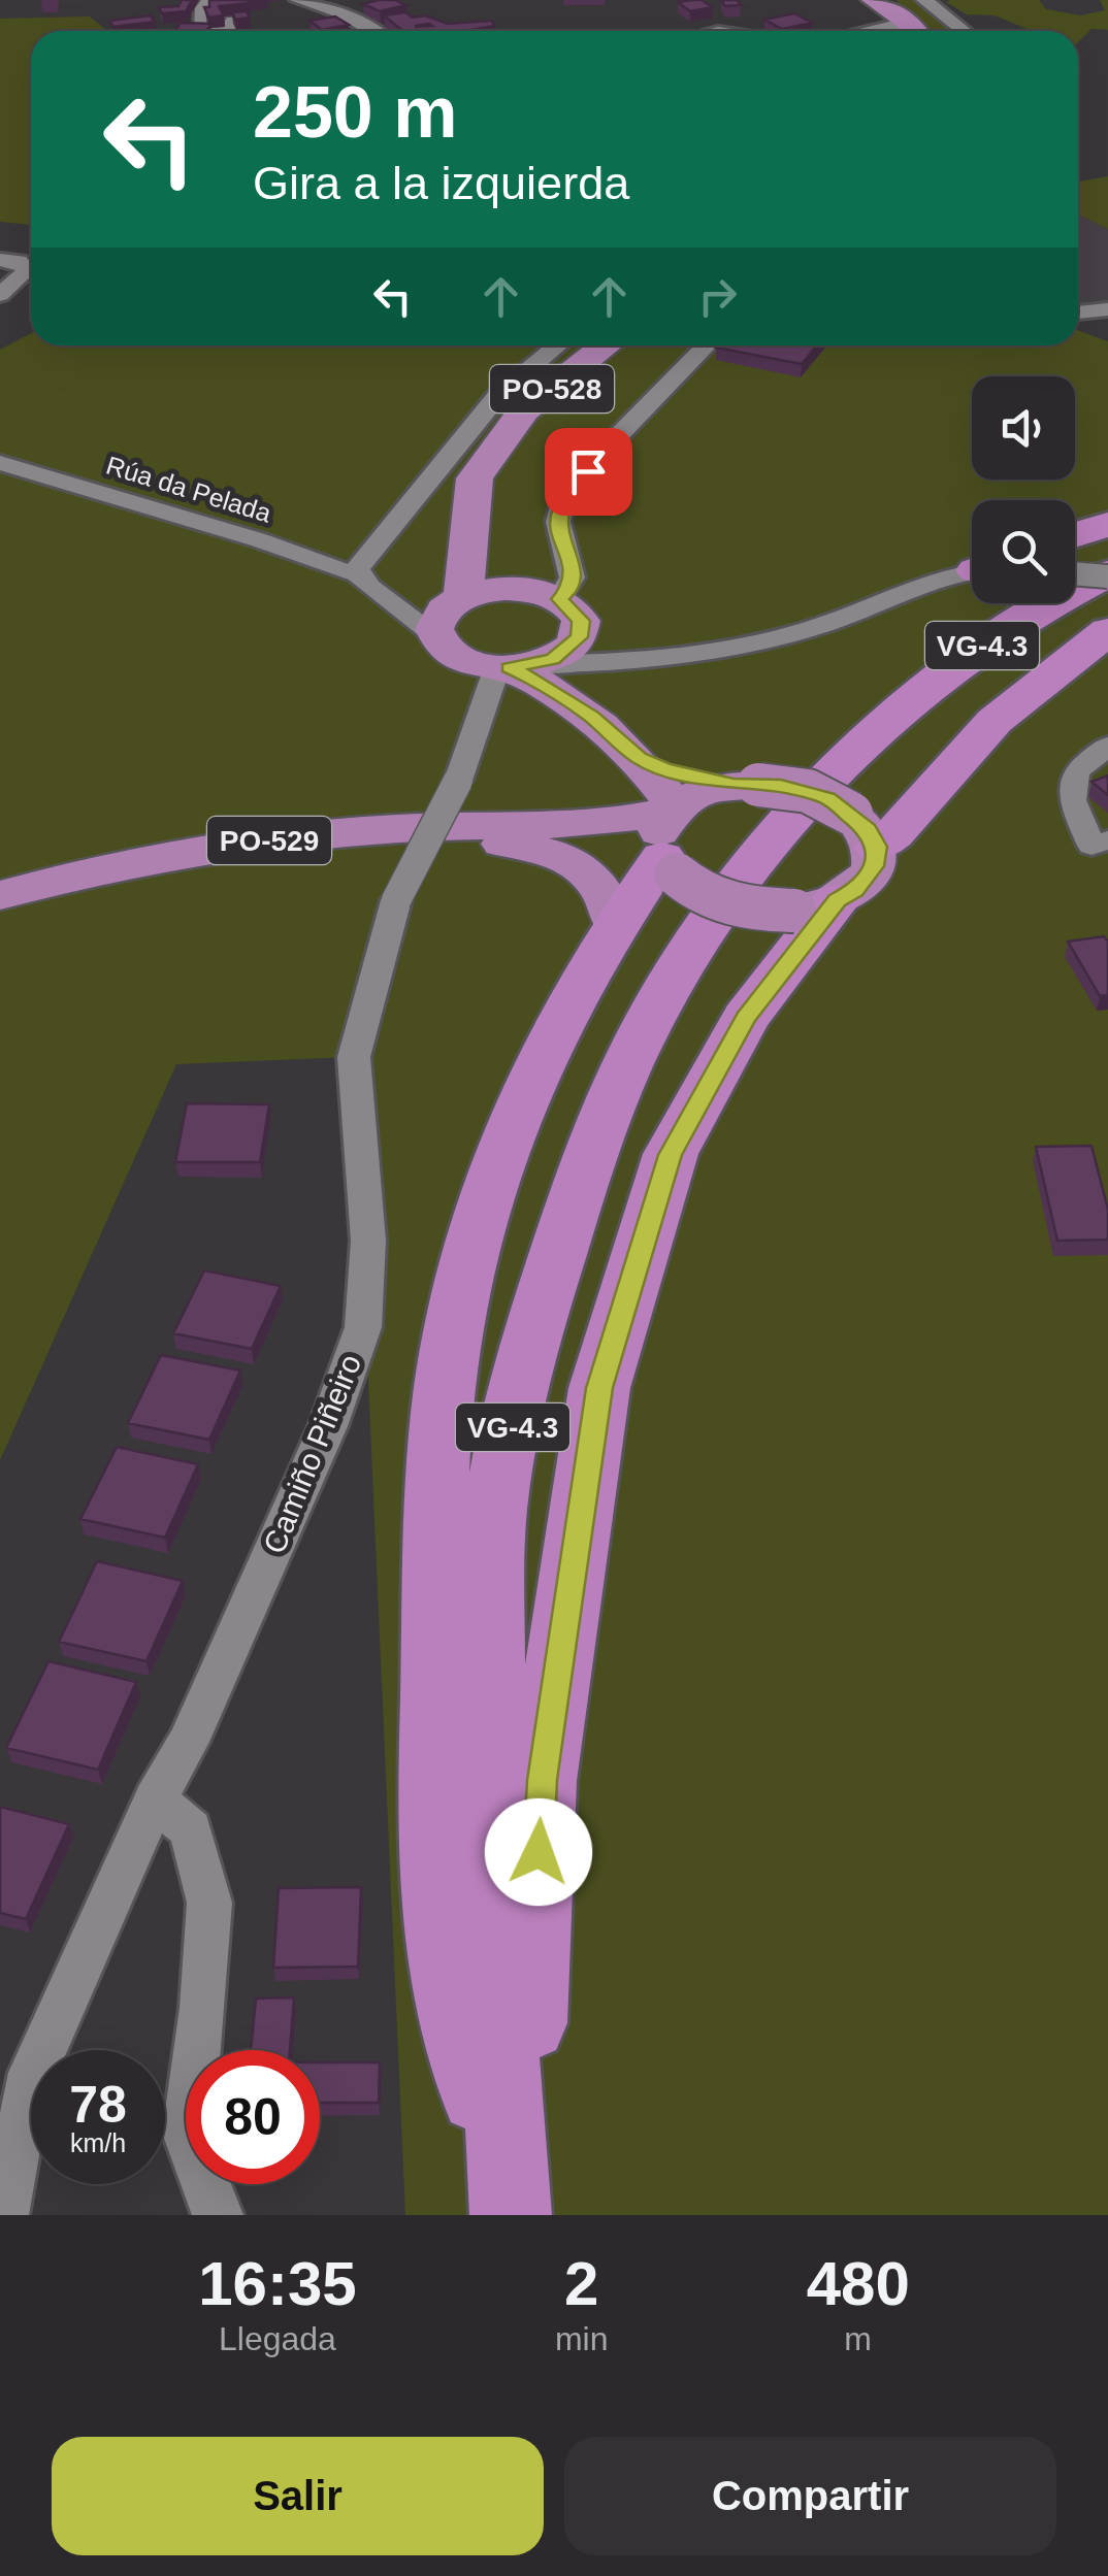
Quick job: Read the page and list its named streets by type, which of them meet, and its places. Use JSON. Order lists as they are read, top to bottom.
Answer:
{
  "streets": {
    "highway": ["VG-4.3"],
    "main road": ["PO-528", "PO-529"],
    "street": ["Rúa da Pelada", "Camiño Piñeiro"]
  },
  "page": {
    "turn": ["250 m", "Gira a la izquierda"],
    "speed": "78 km/h",
    "limit": "80",
    "eta": [
      "16:35",
      "Llegada",
      "2",
      "min",
      "480",
      "m"
    ],
    "buttons": ["Salir", "Compartir"]
  }
}
